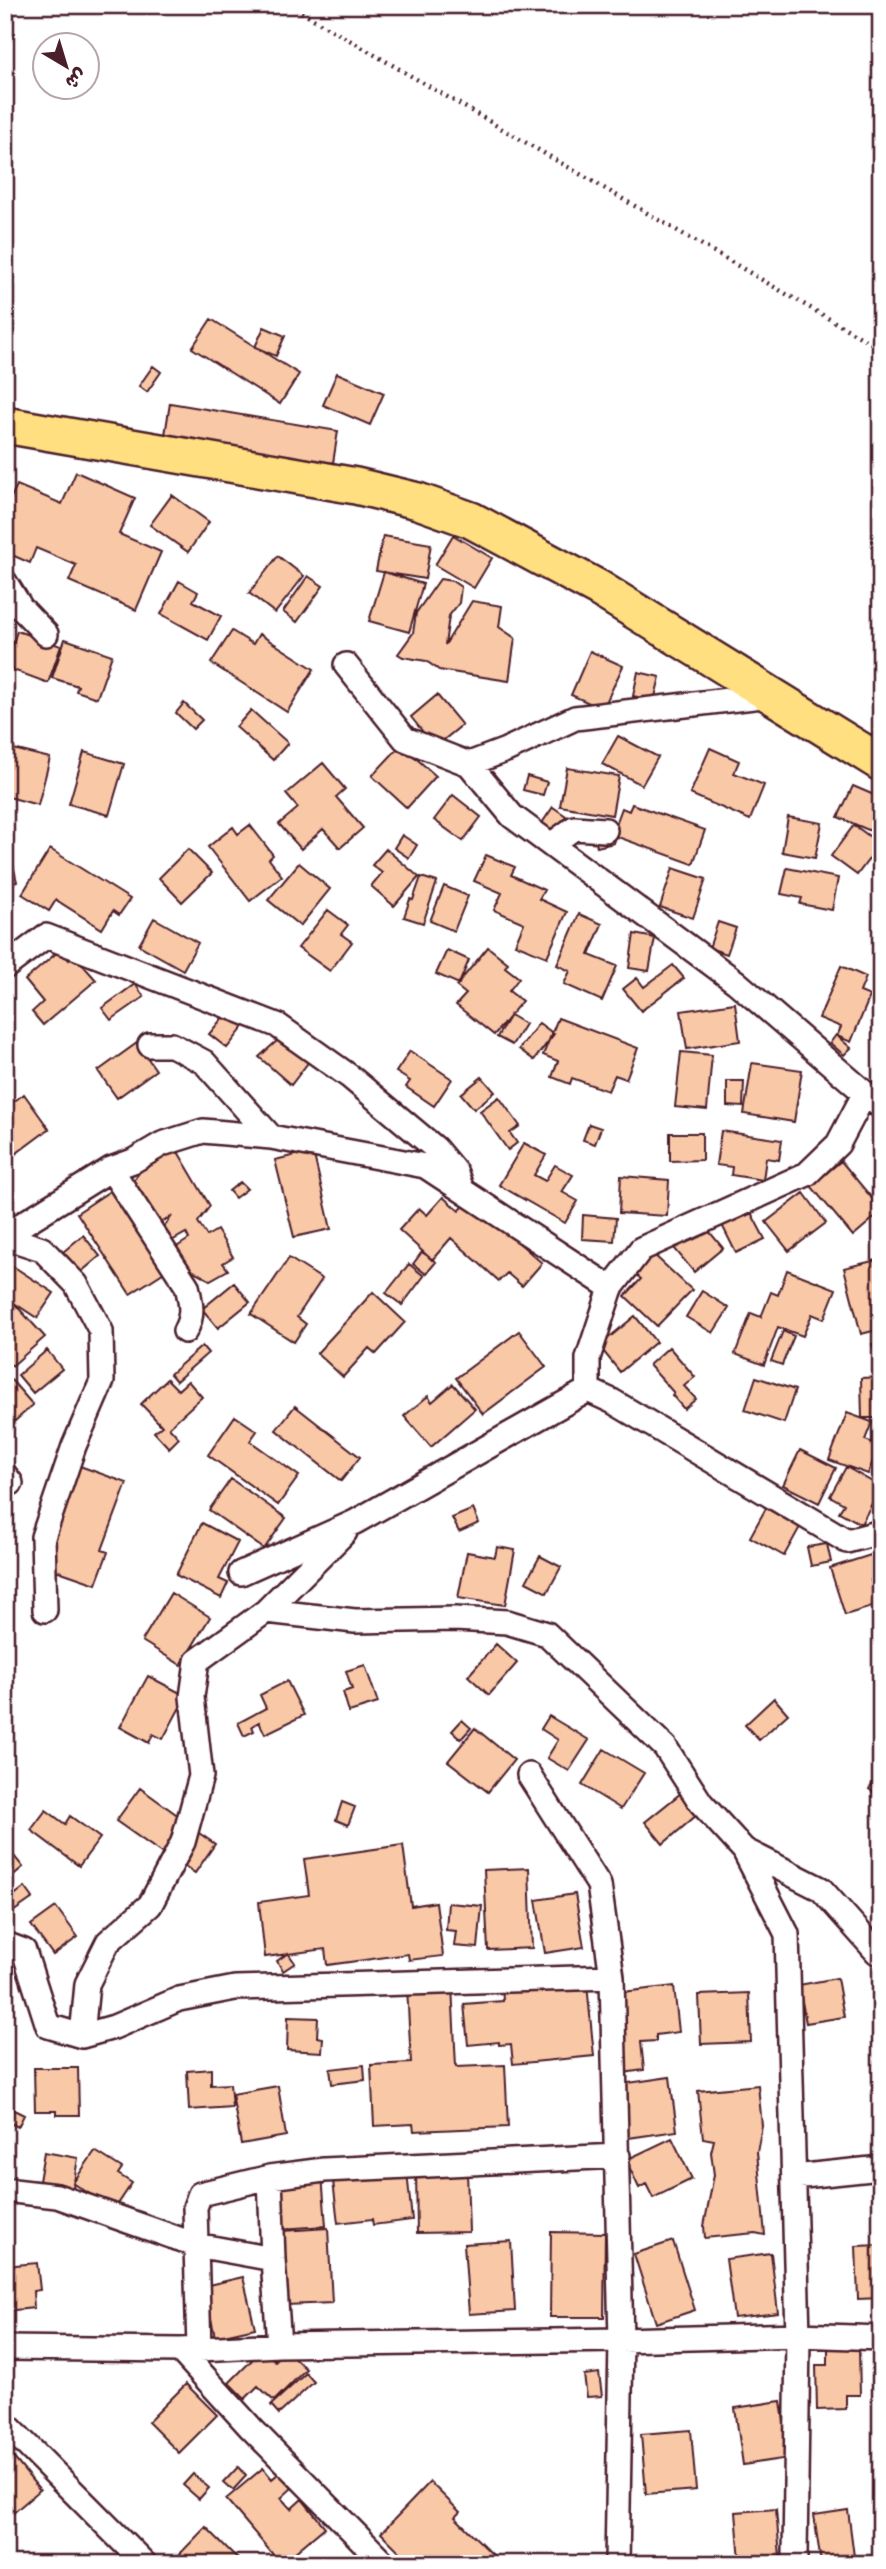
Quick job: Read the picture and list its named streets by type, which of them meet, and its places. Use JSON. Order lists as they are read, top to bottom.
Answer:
{
  "north": "bottom right"
}
